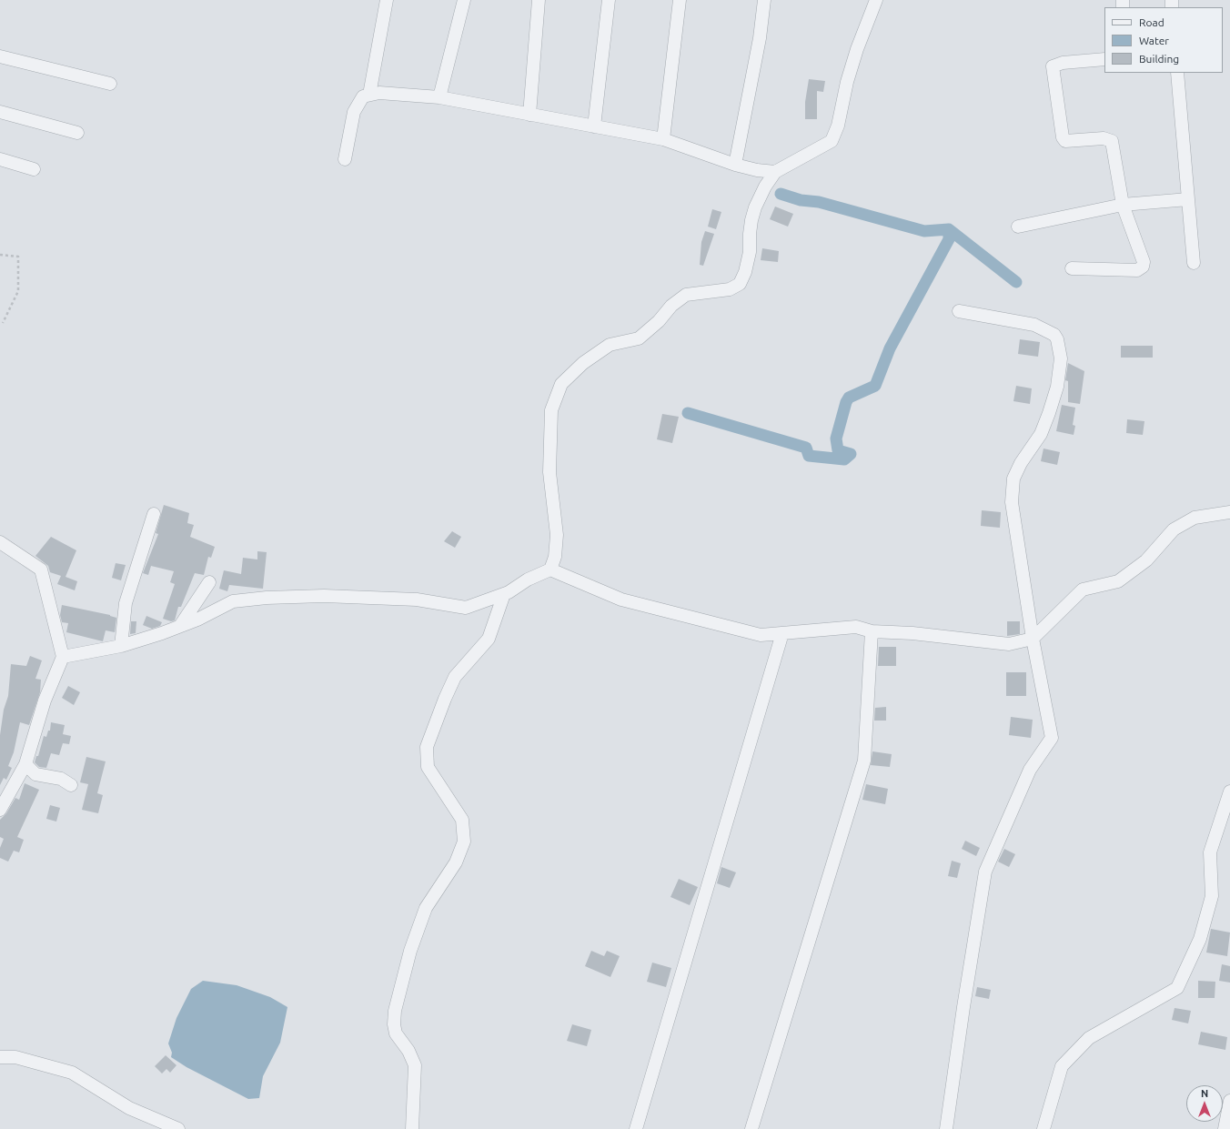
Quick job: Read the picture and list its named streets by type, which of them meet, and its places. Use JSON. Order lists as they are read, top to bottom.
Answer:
{
  "legend": ["Road", "Water", "Building"],
  "north": "top"
}
